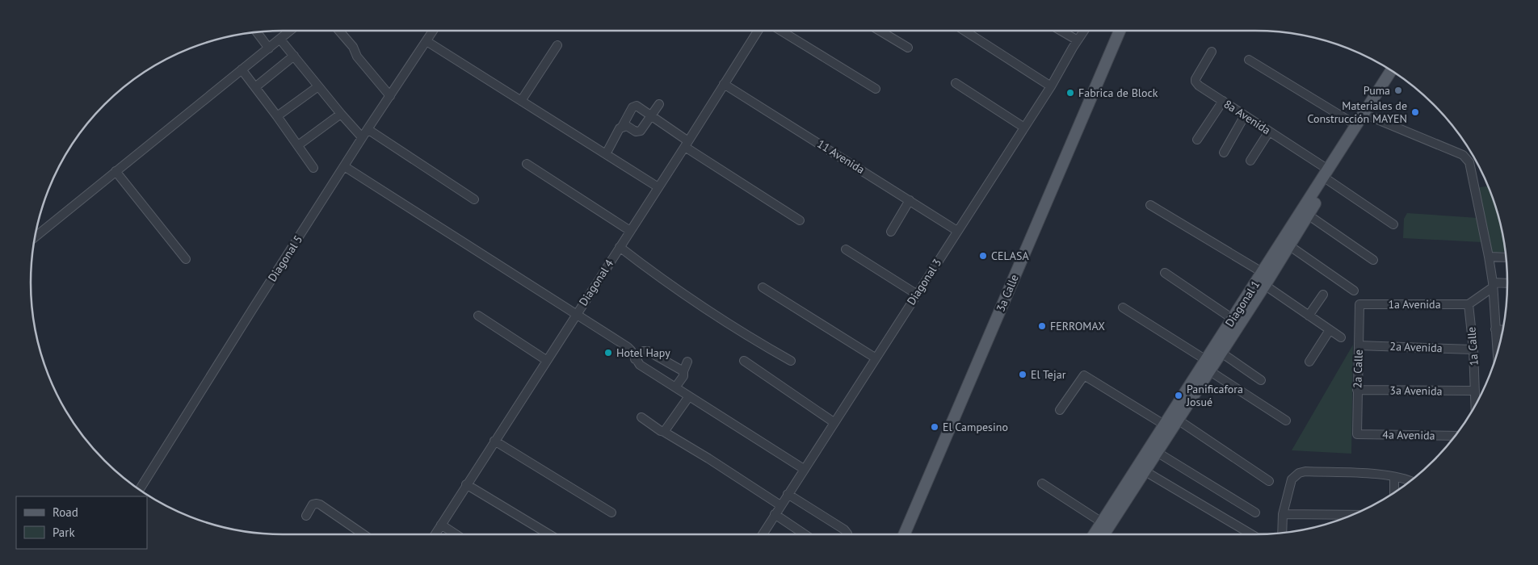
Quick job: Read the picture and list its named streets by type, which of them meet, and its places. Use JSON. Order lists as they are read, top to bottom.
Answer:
{
  "streets": {
    "main road": ["3a Calle", "Diagonal 1"],
    "street": [
      "8a Avenida",
      "11 Avenida",
      "Diagonal 5",
      "Diagonal 3",
      "Diagonal 4",
      "1a Avenida",
      "1a Calle",
      "2a Avenida",
      "2a Calle",
      "3a Avenida",
      "4a Avenida"
    ]
  },
  "crossings": [
    ["8a Avenida", "Diagonal 1"],
    ["11 Avenida", "Diagonal 3"],
    ["11 Avenida", "Diagonal 4"],
    ["1a Avenida", "1a Calle"],
    ["1a Avenida", "2a Calle"],
    ["1a Calle", "2a Avenida"],
    ["1a Calle", "3a Avenida"],
    ["2a Avenida", "2a Calle"],
    ["2a Calle", "3a Avenida"],
    ["2a Calle", "4a Avenida"]
  ],
  "places": [
    "Puma",
    "Fabrica de Block",
    "Materiales de Construcción MAYEN",
    "CELASA",
    "FERROMAX",
    "Hotel Hapy",
    "El Tejar",
    "Panificafora Josué",
    "El Campesino"
  ],
  "legend": ["Road", "Park"]
}
